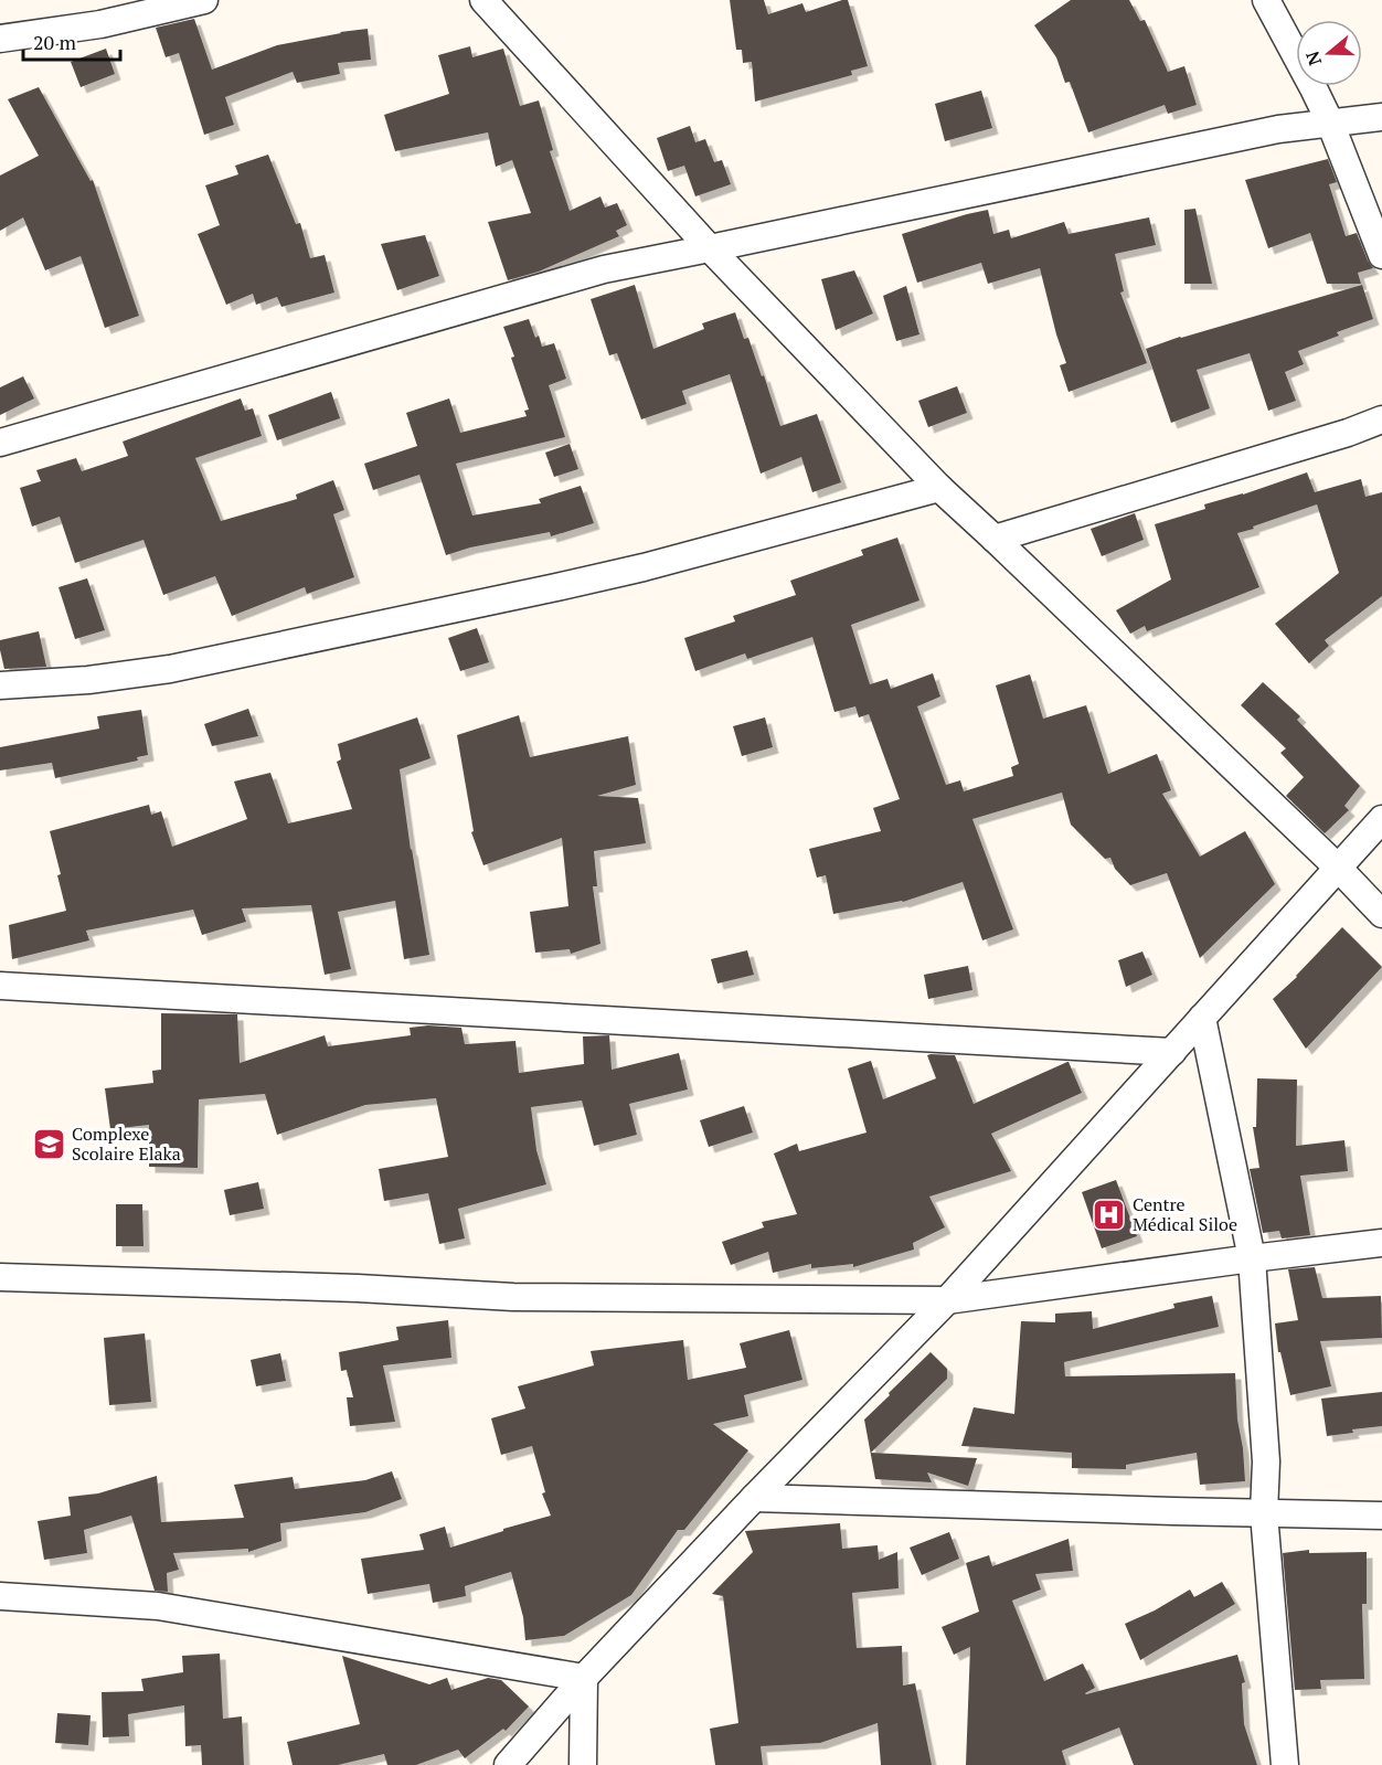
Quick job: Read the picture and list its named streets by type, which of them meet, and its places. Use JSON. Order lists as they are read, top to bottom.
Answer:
{
  "places": {
    "school or university": ["Complexe Scolaire Elaka"],
    "hospital": ["Centre Médical Siloe"]
  },
  "scale_bar": "20 m",
  "north": "left"
}
